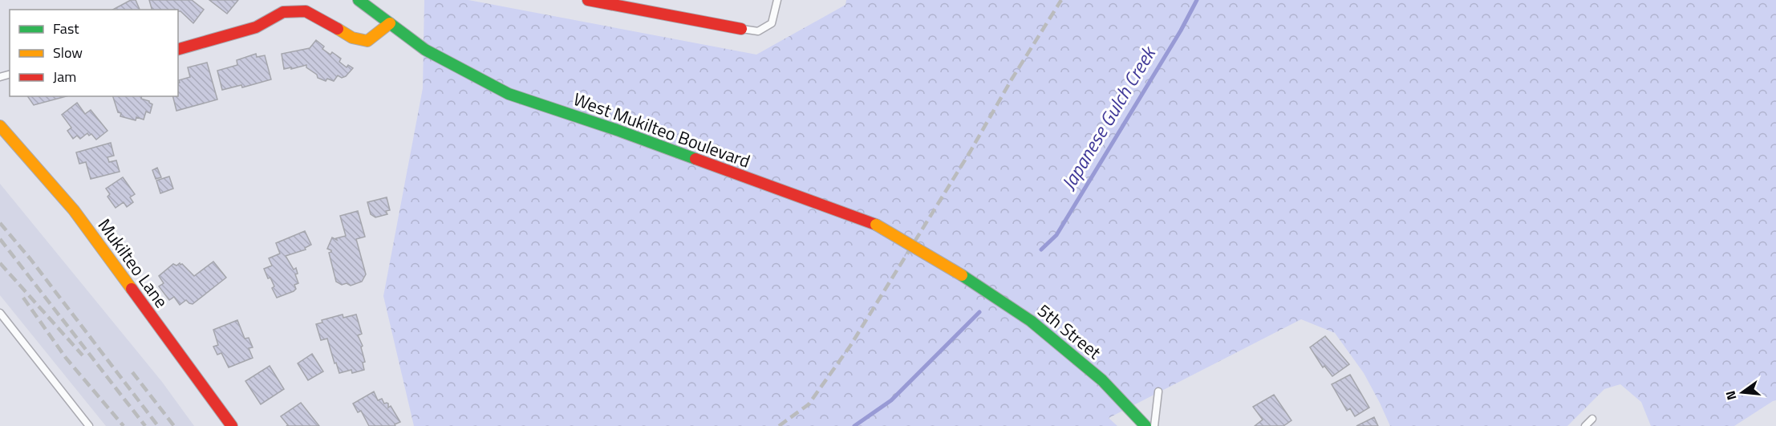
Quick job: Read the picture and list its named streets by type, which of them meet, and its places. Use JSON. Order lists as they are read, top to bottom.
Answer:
{
  "streets": {
    "main road": ["West Mukilteo Boulevard", "Mukilteo Lane", "5th Street"]
  },
  "crossings": [
    ["West Mukilteo Boulevard", "5th Street"]
  ],
  "water": ["Japanese Gulch Creek"],
  "legend": ["Fast", "Slow", "Jam"],
  "north": "left"
}
